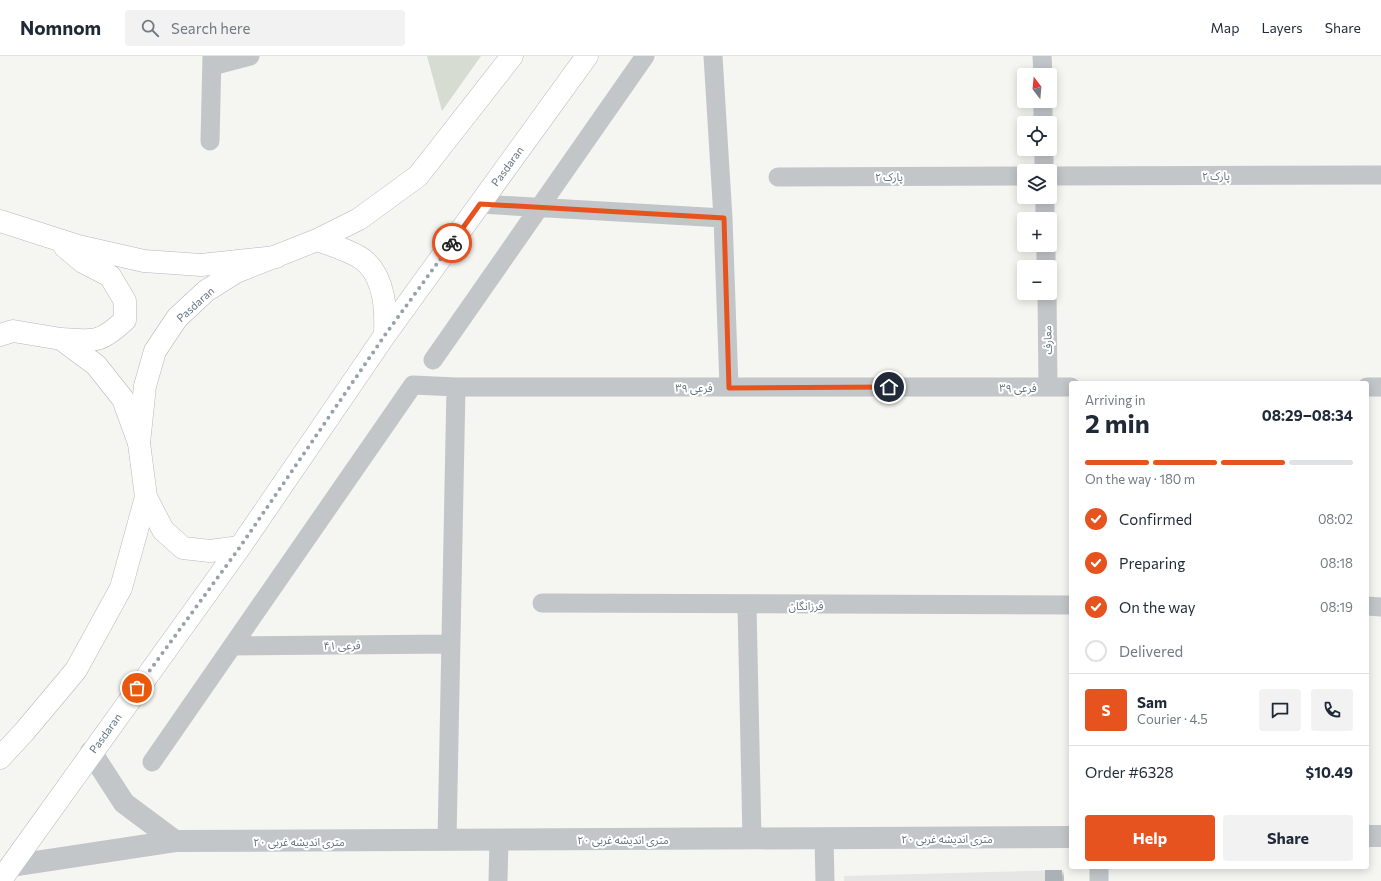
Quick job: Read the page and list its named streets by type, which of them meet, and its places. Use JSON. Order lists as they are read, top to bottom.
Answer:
{
  "streets": {
    "main road": ["Pasdaran"],
    "street": [
      "پارک ۲",
      "معارف",
      "فرعی ۳۹",
      "فرزانگان",
      "فرعی ۴۱",
      "۲۰ متری اندیشه غربی"
    ]
  },
  "crossings": [
    ["Pasdaran", "۲۰ متری اندیشه غربی"],
    ["معارف", "فرعی ۳۹"],
    ["فرعی ۳۹", "فرعی ۴۱"]
  ],
  "north": "top",
  "page": {
    "header": "Nomnom",
    "search": "Search here",
    "nav": ["Map", "Layers", "Share"],
    "map_buttons": ["+", "−"],
    "heading": ["2 min", "Arriving in", "08:29–08:34"],
    "panel": [
      "Sam",
      "Courier · 4.5",
      "Order #6328",
      "$10.49"
    ],
    "bar": "On the way · 180 m",
    "list": [
      ["Confirmed", "08:02"],
      ["Preparing", "08:18"],
      ["On the way", "08:19"],
      "Delivered"
    ],
    "round": "S",
    "buttons": ["Help", "Share"]
  }
}
